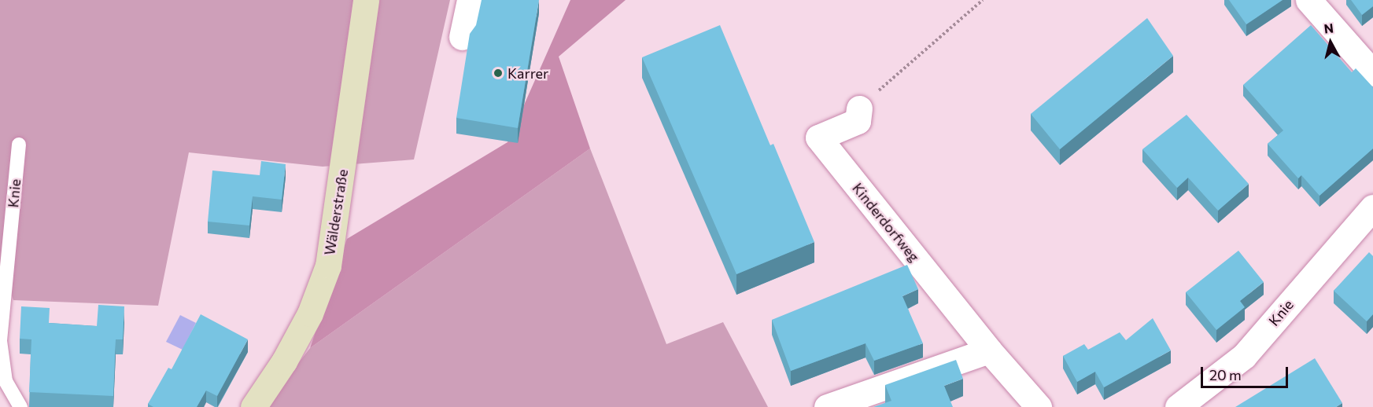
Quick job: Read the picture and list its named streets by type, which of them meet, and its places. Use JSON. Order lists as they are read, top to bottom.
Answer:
{
  "streets": {
    "street": ["Knie", "Wälderstraße", "Kinderdorfweg"]
  },
  "places": ["Karrer"],
  "scale_bar": "20 m",
  "north": "top"
}
